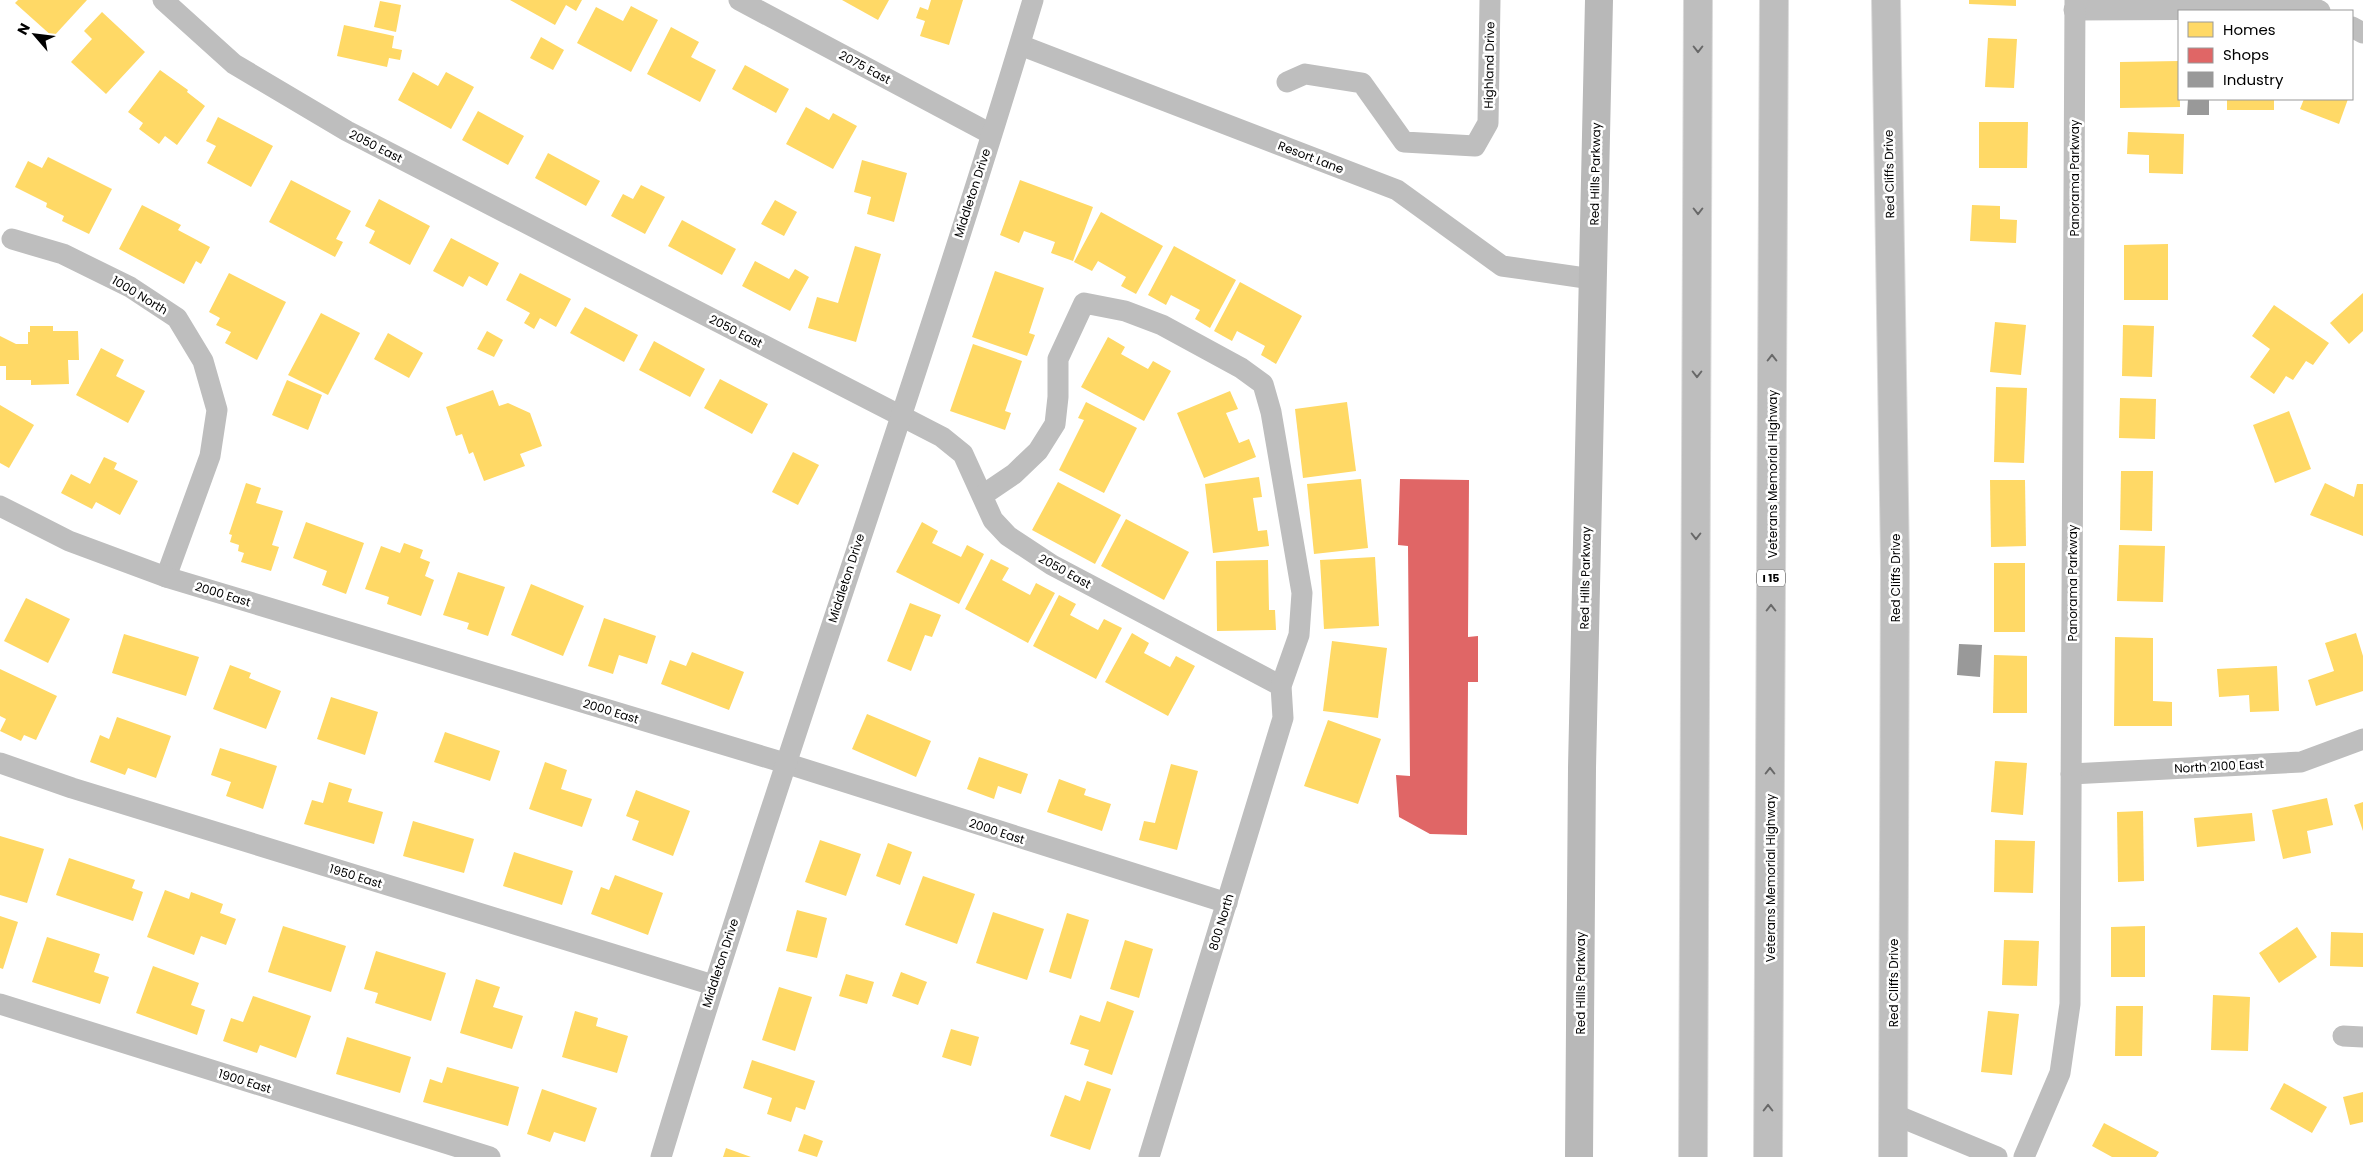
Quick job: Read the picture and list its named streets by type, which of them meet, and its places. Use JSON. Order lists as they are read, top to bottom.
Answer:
{
  "streets": {
    "main road": [
      "Red Hills Parkway",
      "Red Cliffs Drive",
      "Veterans Memorial Highway",
      "I 15"
    ],
    "street": [
      "Highland Drive",
      "2075 East",
      "2050 East",
      "Resort Lane",
      "Panorama Parkway",
      "Middleton Drive",
      "1000 North",
      "2000 East",
      "North 2100 East",
      "1950 East",
      "800 North",
      "1900 East"
    ]
  },
  "crossings": [
    ["2075 East", "Middleton Drive"],
    ["2050 East", "Middleton Drive"],
    ["2050 East", "800 North"],
    ["Resort Lane", "Red Hills Parkway"],
    ["Resort Lane", "Middleton Drive"],
    ["Panorama Parkway", "North 2100 East"],
    ["Middleton Drive", "2000 East"],
    ["Middleton Drive", "1950 East"],
    ["1000 North", "2000 East"],
    ["2000 East", "800 North"]
  ],
  "legend": ["Homes", "Shops", "Industry"],
  "north": "top left"
}
